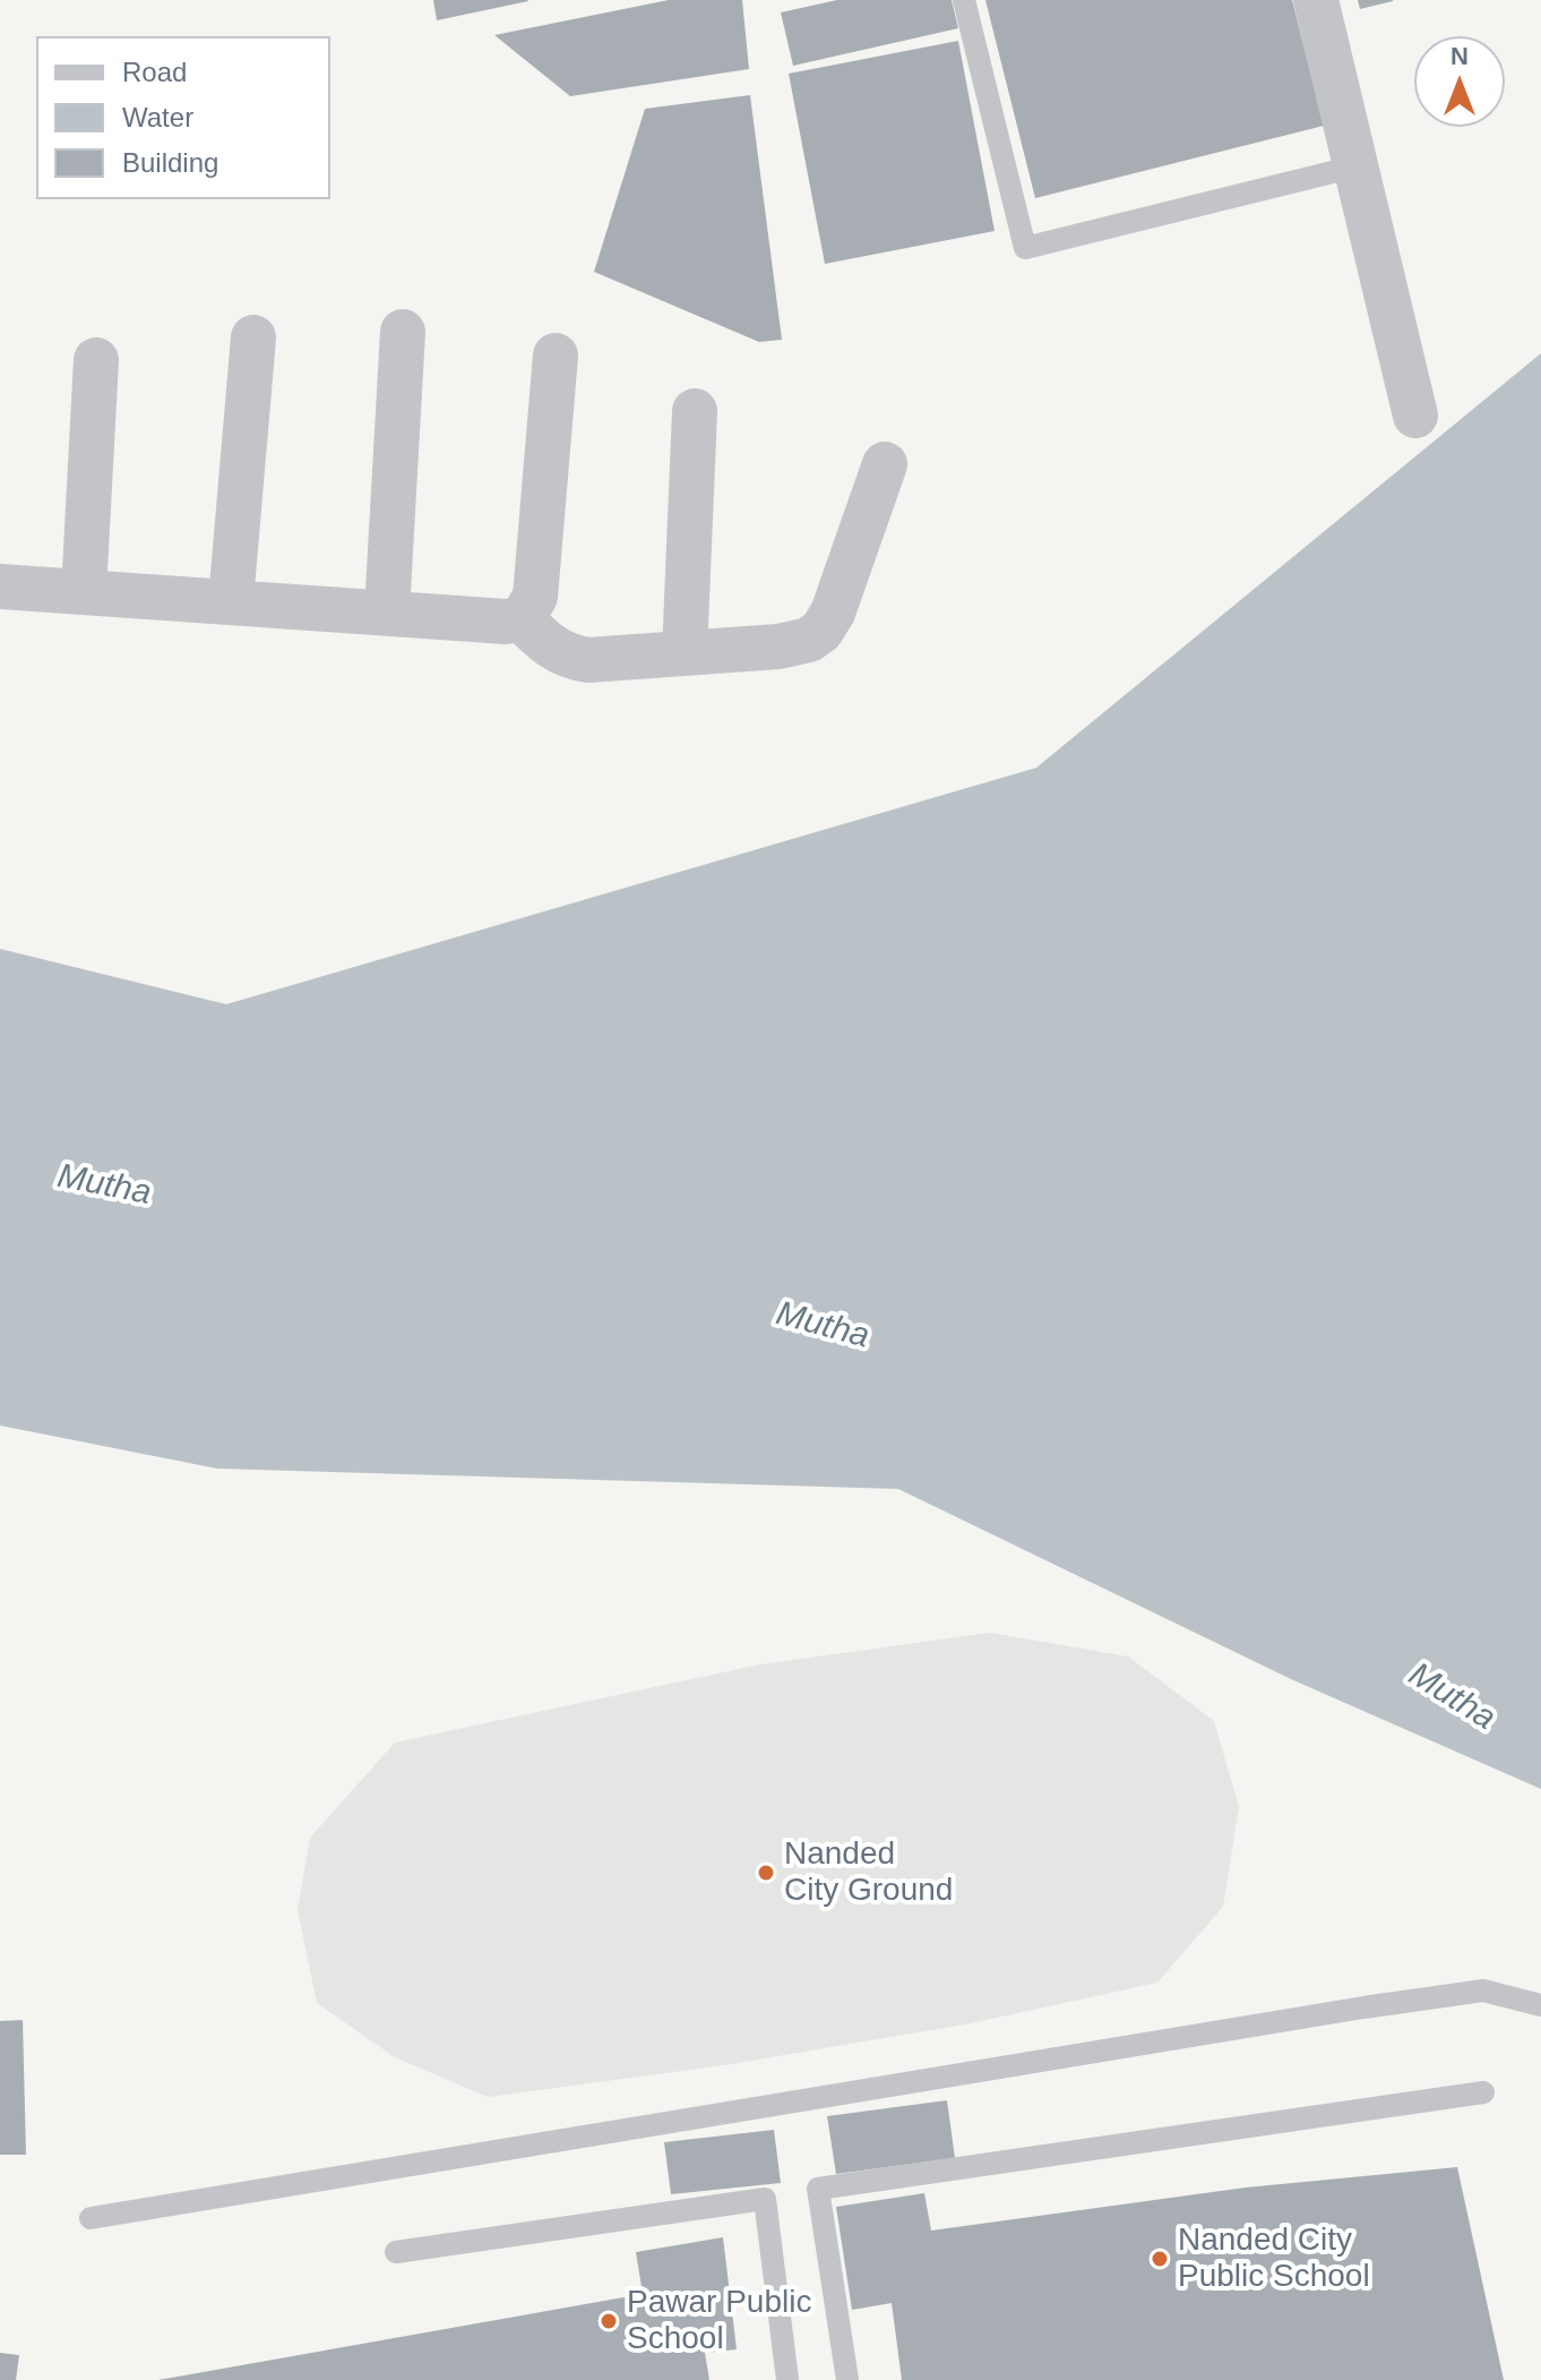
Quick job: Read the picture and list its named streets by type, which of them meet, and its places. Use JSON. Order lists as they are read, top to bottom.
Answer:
{
  "water": ["Mutha"],
  "places": ["Nanded City Ground", "Nanded City Public School", "Pawar Public School"],
  "legend": ["Road", "Water", "Building"],
  "north": "top"
}
